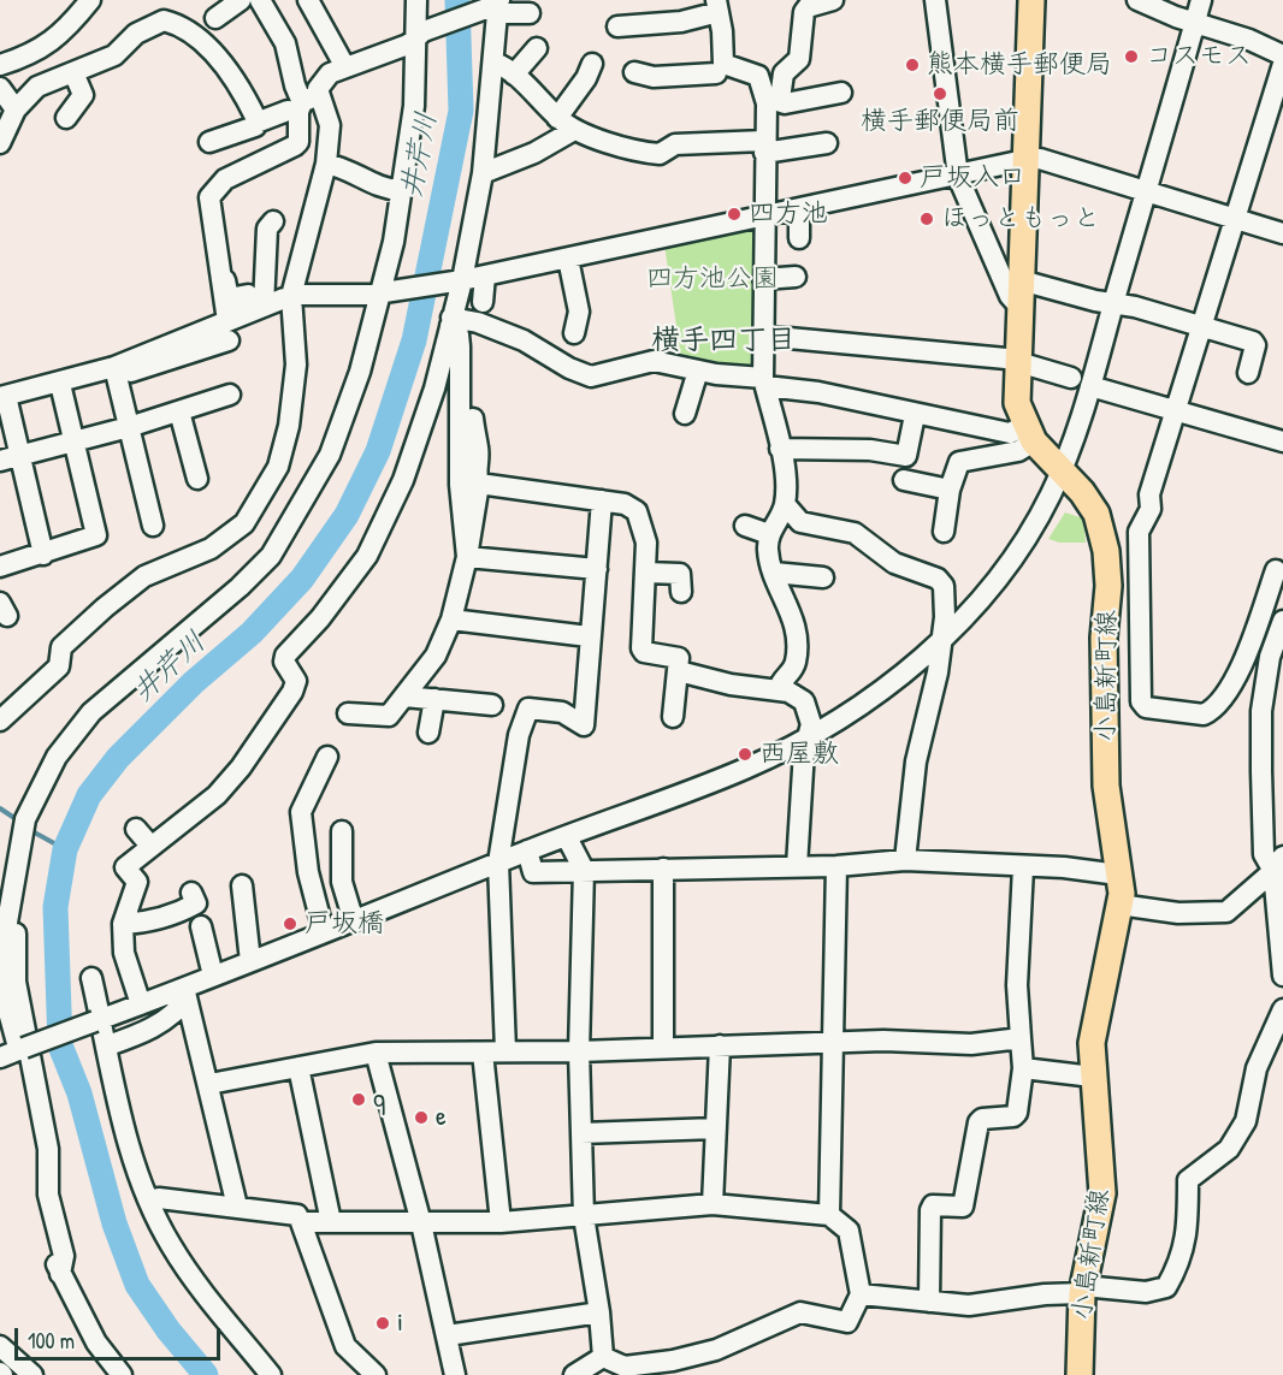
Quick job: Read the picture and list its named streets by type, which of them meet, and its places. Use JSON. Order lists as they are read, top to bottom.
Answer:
{
  "streets": {
    "main road": ["小島新町線"]
  },
  "districts": ["横手四丁目"],
  "water": ["井芹川"],
  "parks": ["四方池公園"],
  "places": [
    "コスモス",
    "熊本横手郵便局",
    "横手郵便局前",
    "戸坂入口",
    "四方池",
    "ほっともっと",
    "西屋敷",
    "戸坂橋",
    "q",
    "e",
    "i"
  ],
  "scale_bar": "100 m"
}
